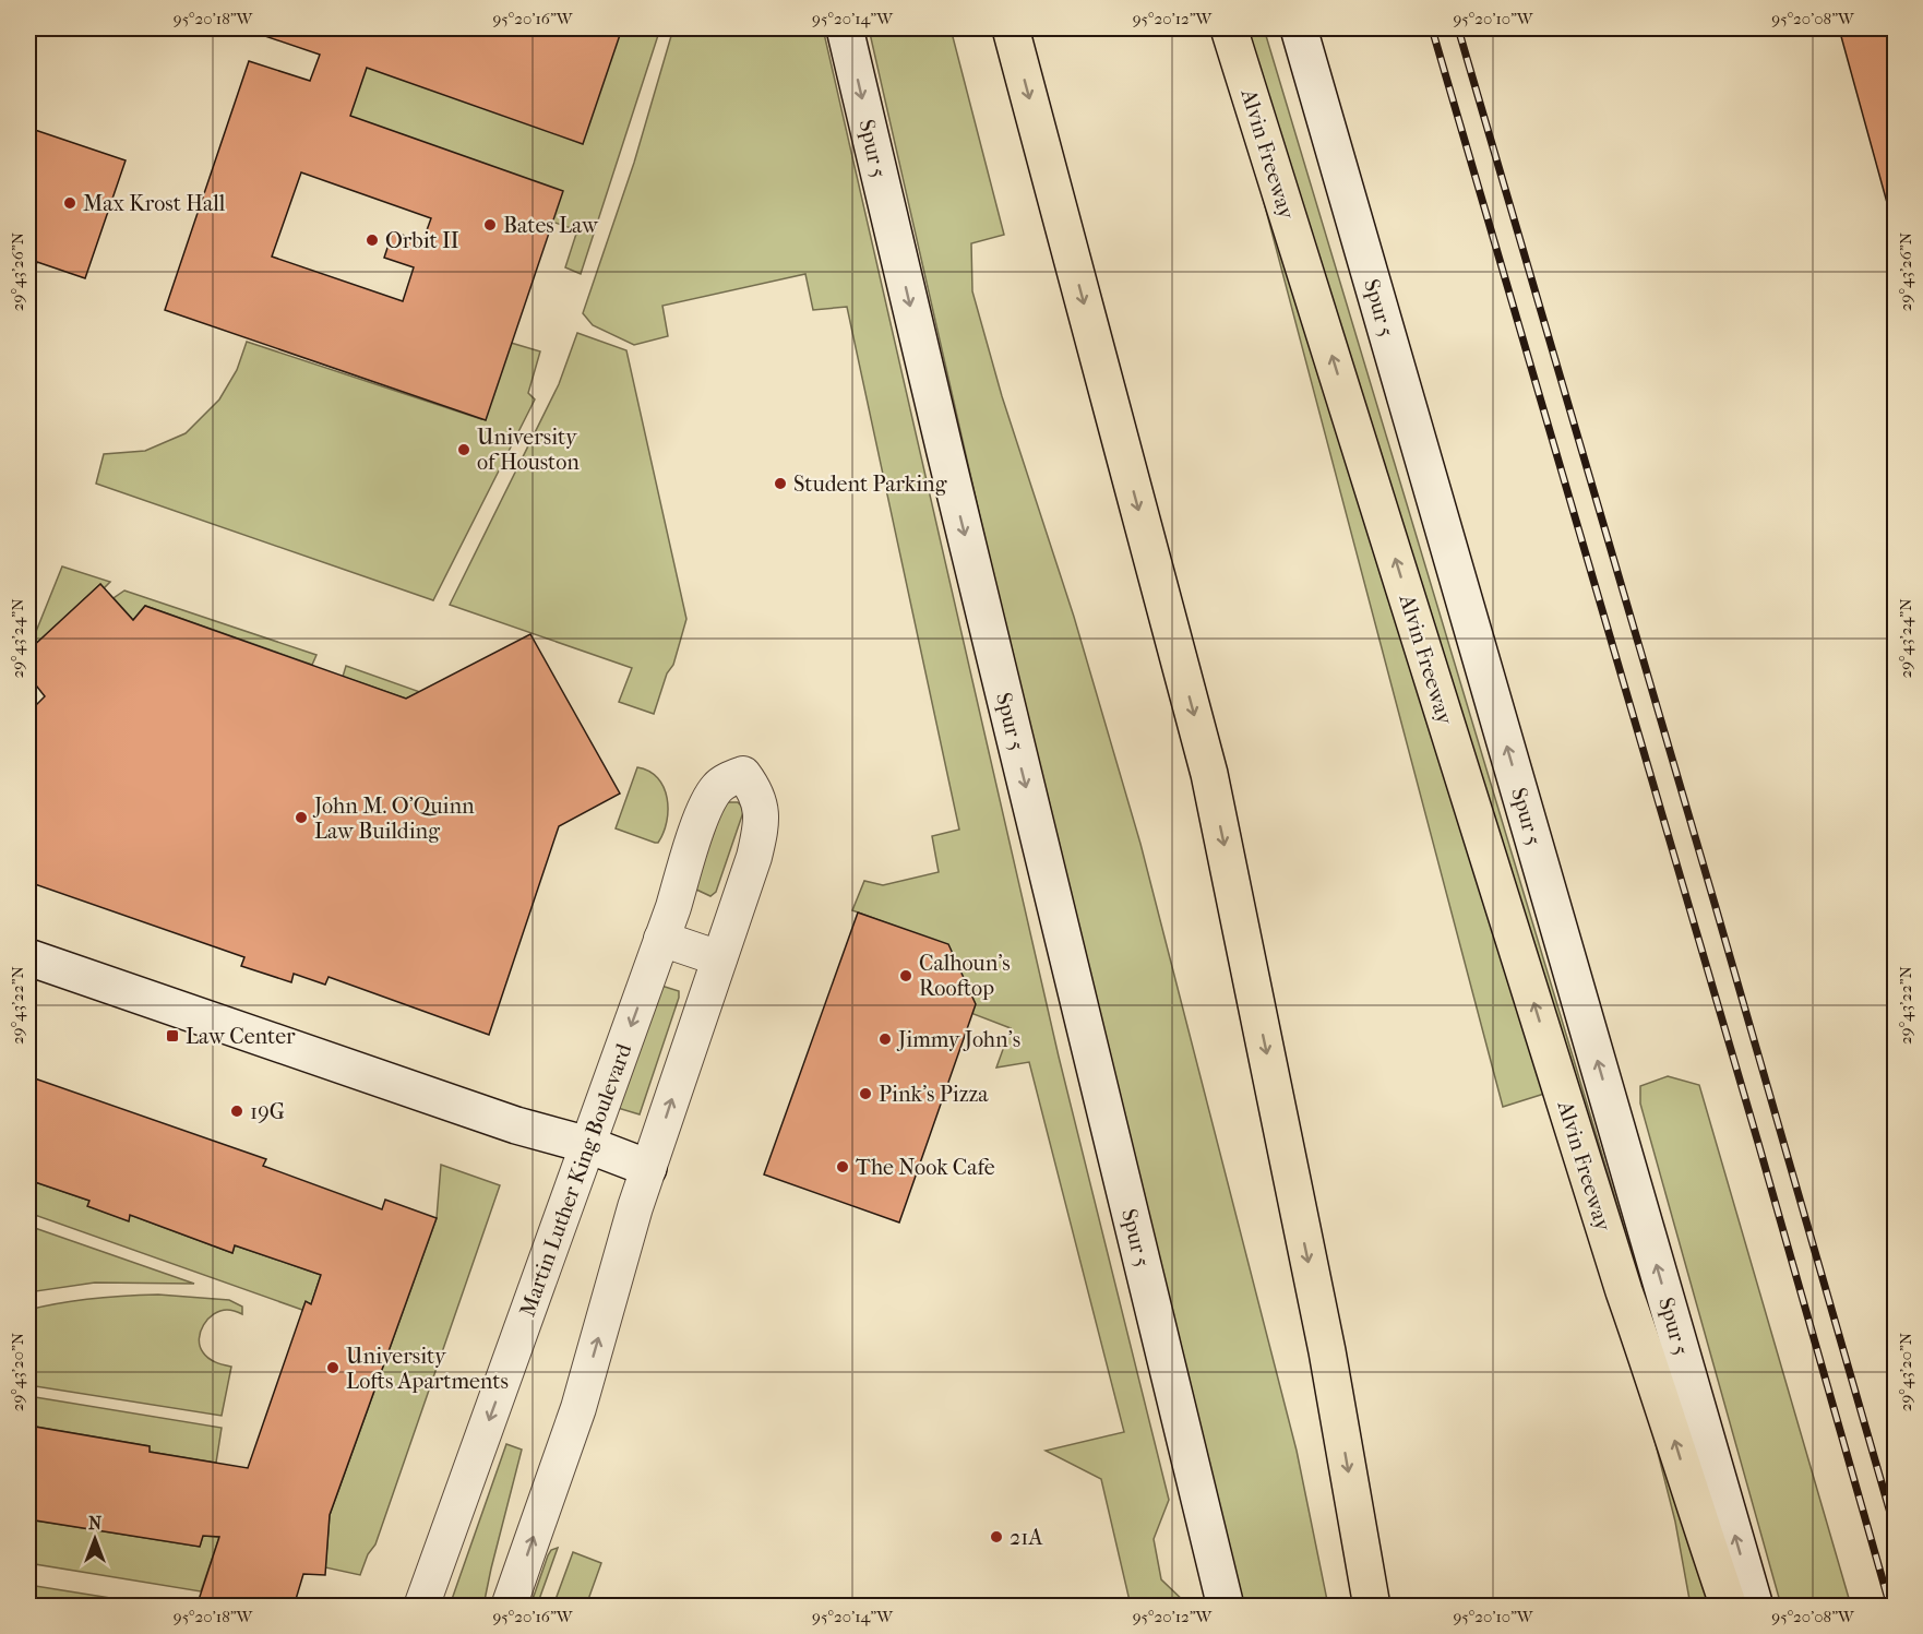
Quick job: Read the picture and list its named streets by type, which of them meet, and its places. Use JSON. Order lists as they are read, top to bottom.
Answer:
{
  "streets": {
    "highway": ["Spur 5", "Alvin Freeway"],
    "street": ["Martin Luther King Boulevard"]
  },
  "places": {
    "other": [
      "Max Krost Hall",
      "Bates Law",
      "Orbit II",
      "University of Houston",
      "Student Parking",
      "John M. O’Quinn Law Building",
      "Calhoun's Rooftop",
      "Jimmy John's",
      "Pink's Pizza",
      "19G",
      "The Nook Cafe",
      "University Lofts Apartments",
      "21A"
    ],
    "transit": ["Law Center"]
  },
  "north": "top",
  "coordinates": [
    "95°20'18\"W",
    "95°20'16\"W",
    "95°20'14\"W",
    "95°20'12\"W",
    "95°20'10\"W",
    "95°20'08\"W",
    "29°43'26\"N",
    "29°43'24\"N",
    "29°43'22\"N",
    "29°43'20\"N"
  ]
}
